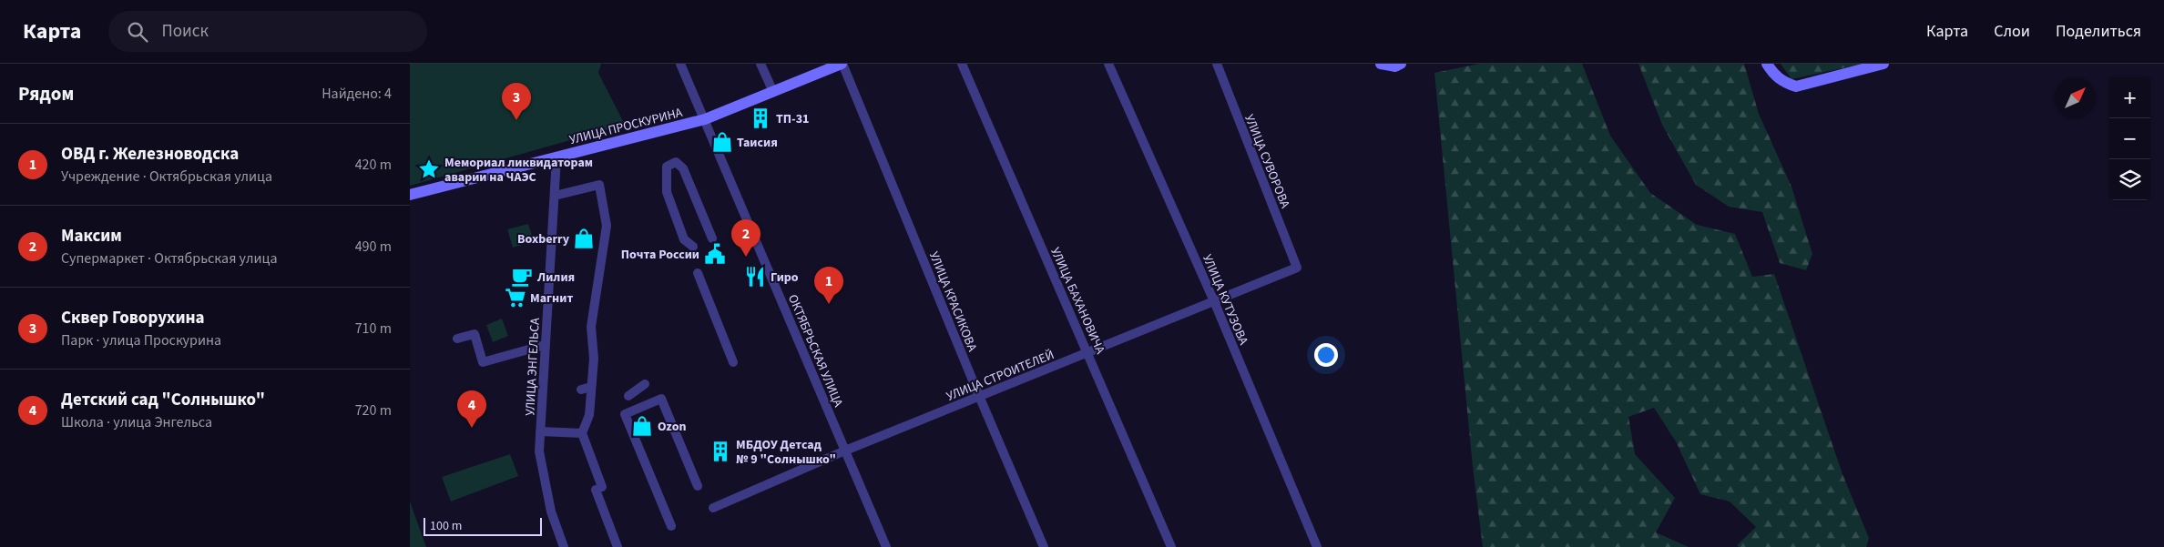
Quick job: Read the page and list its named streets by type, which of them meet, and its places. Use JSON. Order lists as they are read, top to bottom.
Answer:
{
  "streets": {
    "street": [
      "УЛИЦА ПРОСКУРИНА",
      "УЛИЦА СУВОРОВА",
      "УЛИЦА КУТУЗОВА",
      "УЛИЦА БАХАНОВИЧА",
      "УЛИЦА КРАСИКОВА",
      "ОКТЯБРЬСКАЯ УЛИЦА",
      "УЛИЦА ЭНГЕЛЬСА",
      "УЛИЦА СТРОИТЕЛЕЙ"
    ]
  },
  "crossings": [
    ["УЛИЦА ПРОСКУРИНА", "УЛИЦА КРАСИКОВА"],
    ["УЛИЦА ПРОСКУРИНА", "ОКТЯБРЬСКАЯ УЛИЦА"],
    ["УЛИЦА ПРОСКУРИНА", "УЛИЦА ЭНГЕЛЬСА"],
    ["УЛИЦА СУВОРОВА", "УЛИЦА СТРОИТЕЛЕЙ"],
    ["УЛИЦА КУТУЗОВА", "УЛИЦА СТРОИТЕЛЕЙ"],
    ["УЛИЦА БАХАНОВИЧА", "УЛИЦА СТРОИТЕЛЕЙ"],
    ["УЛИЦА КРАСИКОВА", "УЛИЦА СТРОИТЕЛЕЙ"],
    ["ОКТЯБРЬСКАЯ УЛИЦА", "УЛИЦА СТРОИТЕЛЕЙ"]
  ],
  "places": {
    "building": ["ТП-31", "МБДОУ Детсад № 9 \"Солнышко\""],
    "shop": ["Таисия", "Boxberry", "Ozon"],
    "place": ["Мемориал ликвидаторам аварии на ЧАЭС"],
    "public building": ["Почта России"],
    "cafe": ["Лилия"],
    "restaurant": ["Гиро"],
    "supermarket": ["Магнит"]
  },
  "scale_bar": "100 m",
  "north": "top right",
  "page": {
    "header": "Карта",
    "search": "Поиск",
    "nav": ["Карта", "Слои", "Поделиться"],
    "heading": ["Рядом", "Найдено: 4"],
    "map_buttons": ["+", "−"],
    "pins": [
      "3",
      "2",
      "1",
      "4"
    ],
    "list": [
      {
        "mark": "1",
        "name": "ОВД г. Железноводска",
        "note": "Учреждение · Октябрьская улица",
        "value": "420 m"
      },
      {
        "mark": "2",
        "name": "Максим",
        "note": "Супермаркет · Октябрьская улица",
        "value": "490 m"
      },
      {
        "mark": "3",
        "name": "Сквер Говорухина",
        "note": "Парк · улица Проскурина",
        "value": "710 m"
      },
      {
        "mark": "4",
        "name": "Детский сад \"Солнышко\"",
        "note": "Школа · улица Энгельса",
        "value": "720 m"
      }
    ],
    "scale": "100 m"
  }
}
